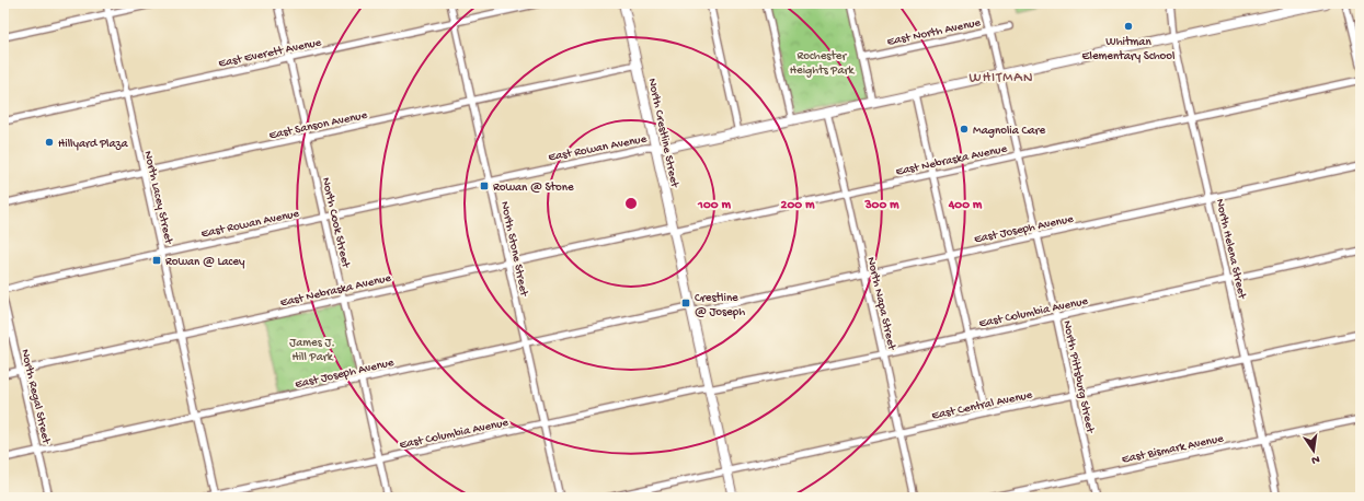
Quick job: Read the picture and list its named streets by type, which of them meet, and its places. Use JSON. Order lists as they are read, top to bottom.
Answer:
{
  "streets": {
    "street": [
      "East North Avenue",
      "East Everett Avenue",
      "East Sanson Avenue",
      "North Crestline Street",
      "East Rowan Avenue",
      "East Nebraska Avenue",
      "North Lacey Street",
      "North Cook Street",
      "East Joseph Avenue",
      "North Stone Street",
      "North Helena Street",
      "North Napa Street",
      "East Columbia Avenue",
      "North Pittsburg Street",
      "North Regal Street",
      "East Central Avenue",
      "East Bismark Avenue"
    ]
  },
  "crossings": [
    ["East North Avenue", "North Pittsburg Street"],
    ["East Everett Avenue", "North Lacey Street"],
    ["East Everett Avenue", "North Cook Street"],
    ["East Everett Avenue", "North Stone Street"],
    ["East Sanson Avenue", "North Crestline Street"],
    ["East Sanson Avenue", "North Lacey Street"],
    ["East Sanson Avenue", "North Cook Street"],
    ["East Sanson Avenue", "North Stone Street"],
    ["North Crestline Street", "East Rowan Avenue"],
    ["North Crestline Street", "East Nebraska Avenue"],
    ["North Crestline Street", "East Joseph Avenue"],
    ["North Crestline Street", "East Columbia Avenue"],
    ["North Crestline Street", "East Central Avenue"],
    ["East Rowan Avenue", "North Lacey Street"],
    ["East Rowan Avenue", "North Cook Street"],
    ["East Rowan Avenue", "North Stone Street"],
    ["East Rowan Avenue", "North Helena Street"],
    ["East Rowan Avenue", "North Napa Street"],
    ["East Rowan Avenue", "North Pittsburg Street"],
    ["East Nebraska Avenue", "North Lacey Street"],
    ["East Nebraska Avenue", "North Cook Street"],
    ["East Nebraska Avenue", "North Stone Street"],
    ["East Nebraska Avenue", "North Helena Street"],
    ["East Nebraska Avenue", "North Napa Street"],
    ["East Nebraska Avenue", "North Pittsburg Street"],
    ["East Nebraska Avenue", "North Regal Street"],
    ["North Lacey Street", "East Joseph Avenue"],
    ["North Lacey Street", "East Columbia Avenue"],
    ["North Cook Street", "East Joseph Avenue"],
    ["North Cook Street", "East Columbia Avenue"],
    ["East Joseph Avenue", "North Stone Street"],
    ["East Joseph Avenue", "North Helena Street"],
    ["East Joseph Avenue", "North Napa Street"],
    ["East Joseph Avenue", "North Pittsburg Street"],
    ["East Joseph Avenue", "North Regal Street"],
    ["North Stone Street", "East Columbia Avenue"],
    ["North Helena Street", "East Columbia Avenue"],
    ["North Helena Street", "East Central Avenue"],
    ["North Helena Street", "East Bismark Avenue"],
    ["North Napa Street", "East Columbia Avenue"],
    ["North Napa Street", "East Central Avenue"],
    ["East Columbia Avenue", "North Pittsburg Street"],
    ["North Pittsburg Street", "East Central Avenue"],
    ["North Pittsburg Street", "East Bismark Avenue"]
  ],
  "districts": ["WHITMAN"],
  "parks": ["Rochester Heights Park", "James J. Hill Park"],
  "places": {
    "other": ["Whitman Elementary School", "Magnolia Care", "Hillyard Plaza"],
    "transit": ["Rowan @ Stone", "Rowan @ Lacey", "Crestline @ Joseph"]
  },
  "north": "bottom",
  "rings": [
    "100 m",
    "200 m",
    "300 m",
    "400 m"
  ]
}
